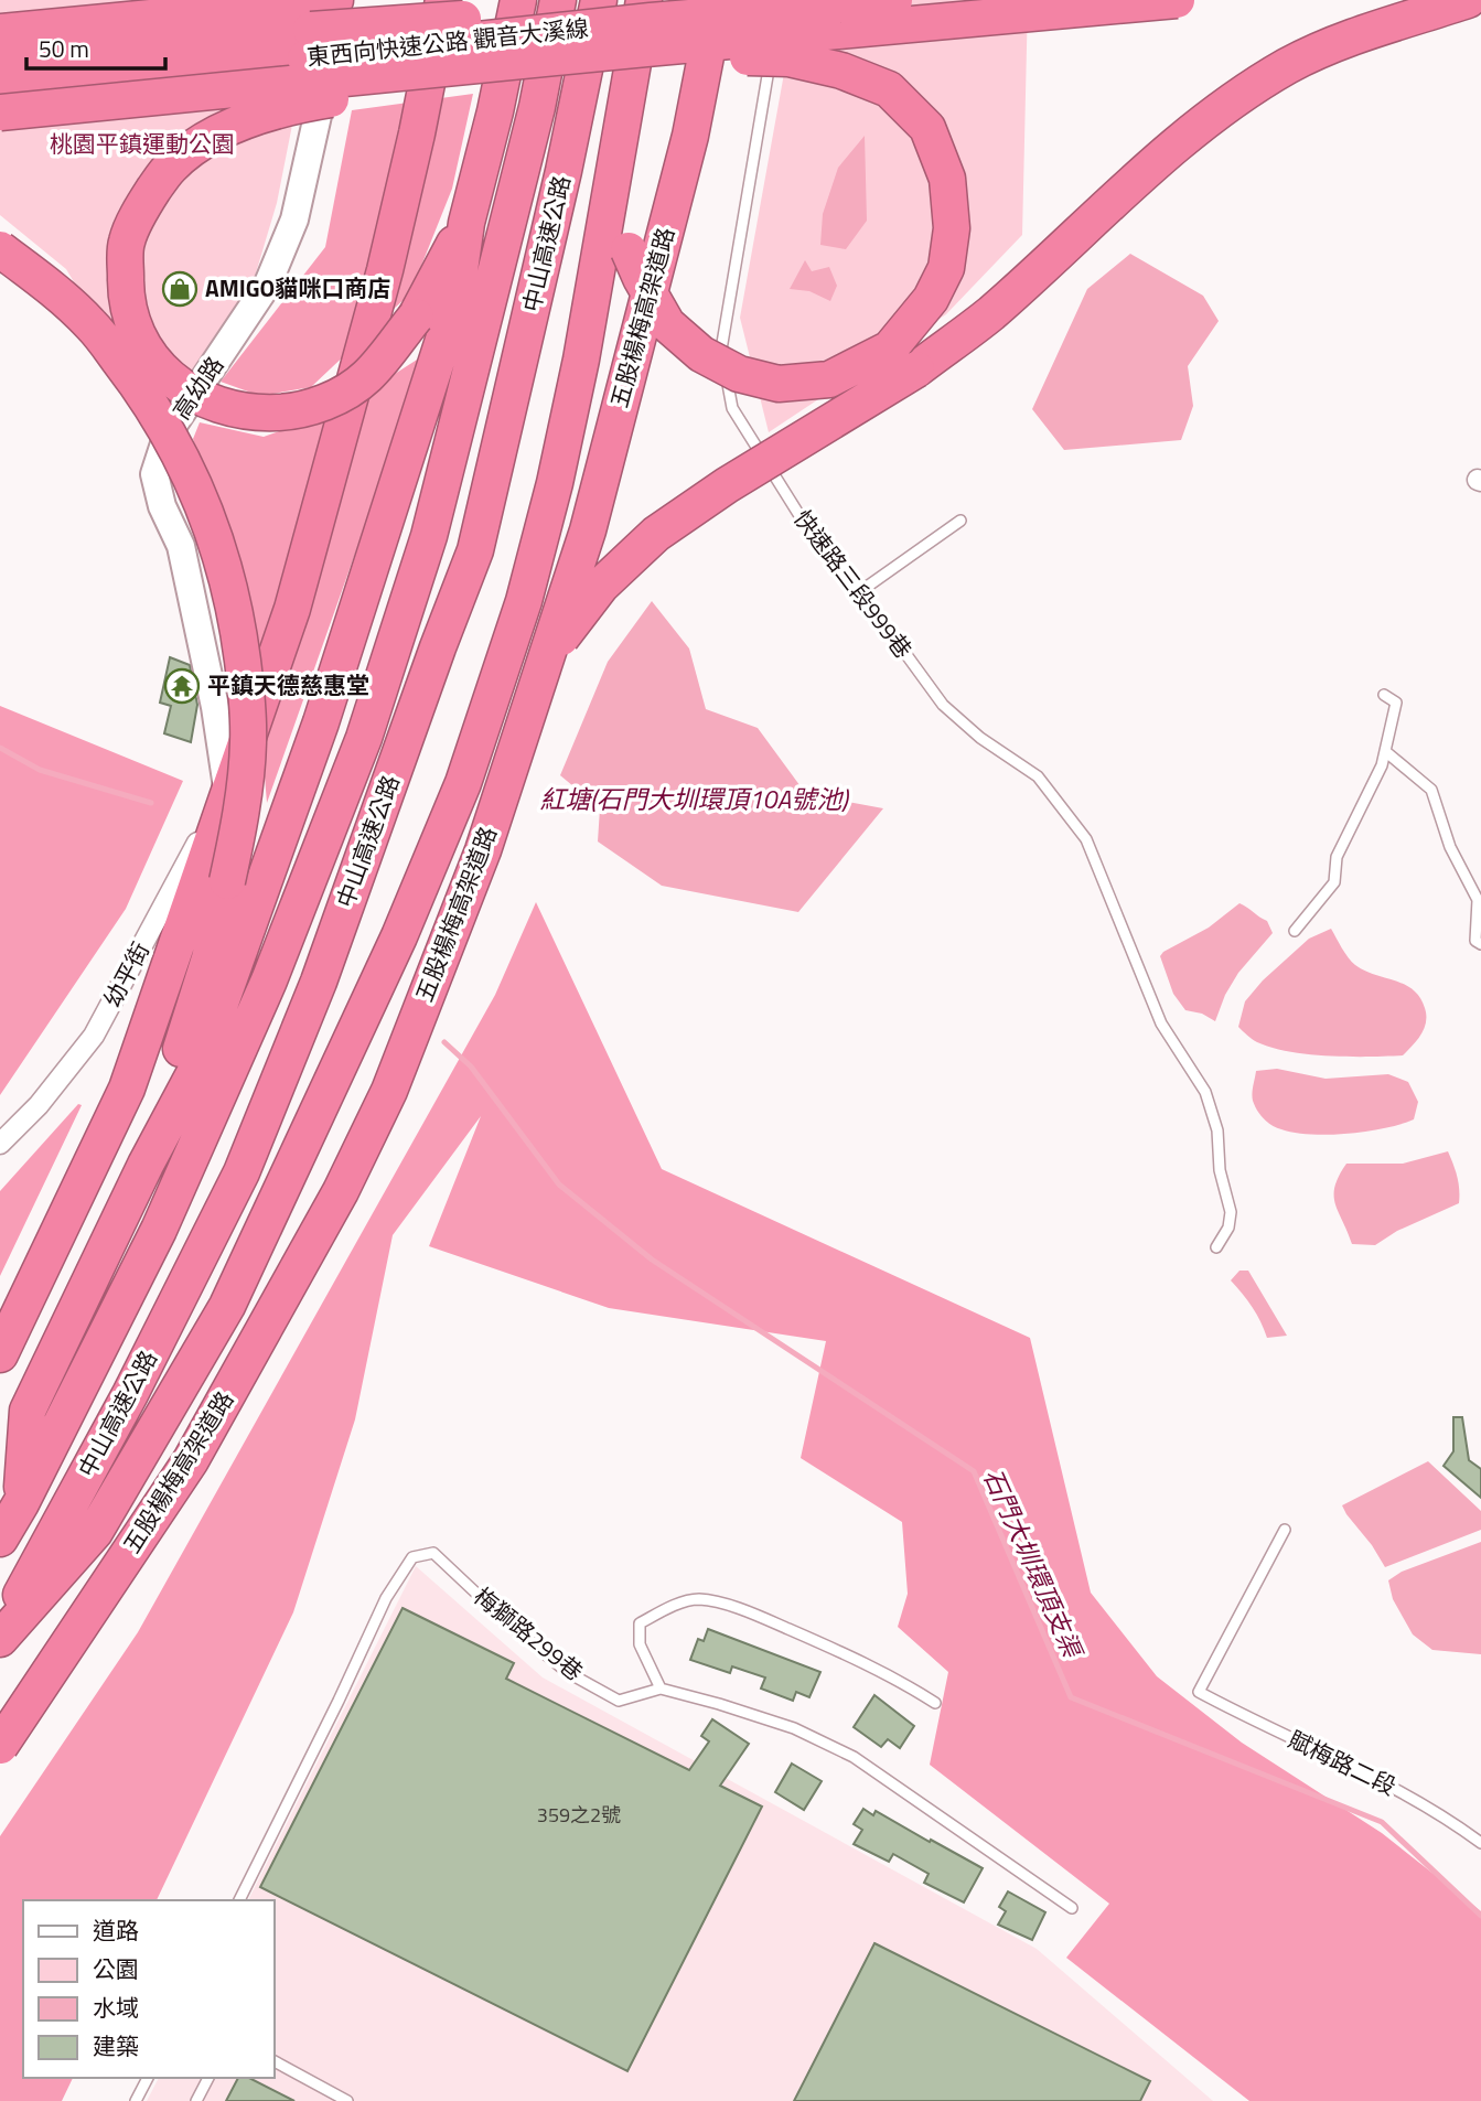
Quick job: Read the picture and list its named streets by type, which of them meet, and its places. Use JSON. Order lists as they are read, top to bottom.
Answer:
{
  "streets": {
    "highway": ["東西向快速公路 觀音大溪線", "中山高速公路", "五股楊梅高架道路"],
    "street": ["高幼路", "幼平街"],
    "lane": ["快速路三段999巷", "梅獅路299巷", "賦梅路二段"]
  },
  "crossings": [
    ["高幼路", "幼平街"]
  ],
  "water": ["紅塘(石門大圳環頂10A號池)", "石門大圳環頂支渠"],
  "parks": ["桃園平鎮運動公園"],
  "places": {
    "shop": ["AMIGO貓咪口商店"],
    "temple": ["平鎮天德慈惠堂"]
  },
  "house_numbers": ["359之2號"],
  "legend": [
    "道路",
    "公園",
    "水域",
    "建築"
  ],
  "scale_bar": "50 m"
}
